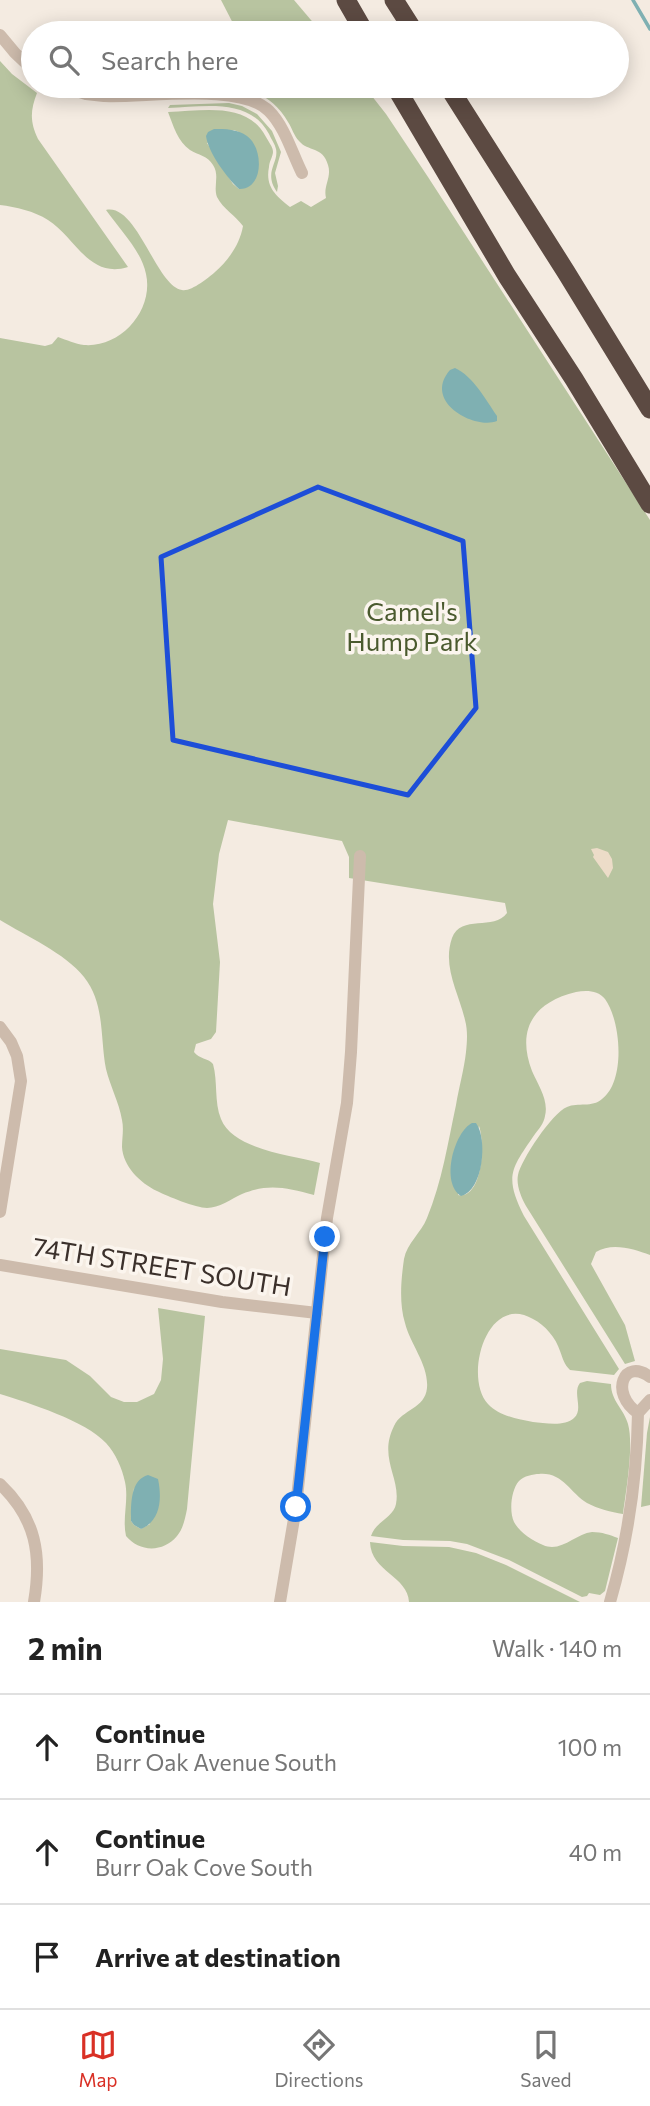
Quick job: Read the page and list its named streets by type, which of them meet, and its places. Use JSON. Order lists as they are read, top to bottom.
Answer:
{
  "streets": {
    "street": ["74TH STREET SOUTH"]
  },
  "parks": ["Camel's Hump Park"],
  "page": {
    "search": "Search here",
    "heading": ["2 min", "Walk · 140 m"],
    "list": [
      ["Continue", "Burr Oak Avenue South", "100 m"],
      ["Continue", "Burr Oak Cove South", "40 m"],
      "Arrive at destination"
    ],
    "nav": ["Map", "Directions", "Saved"]
  }
}
